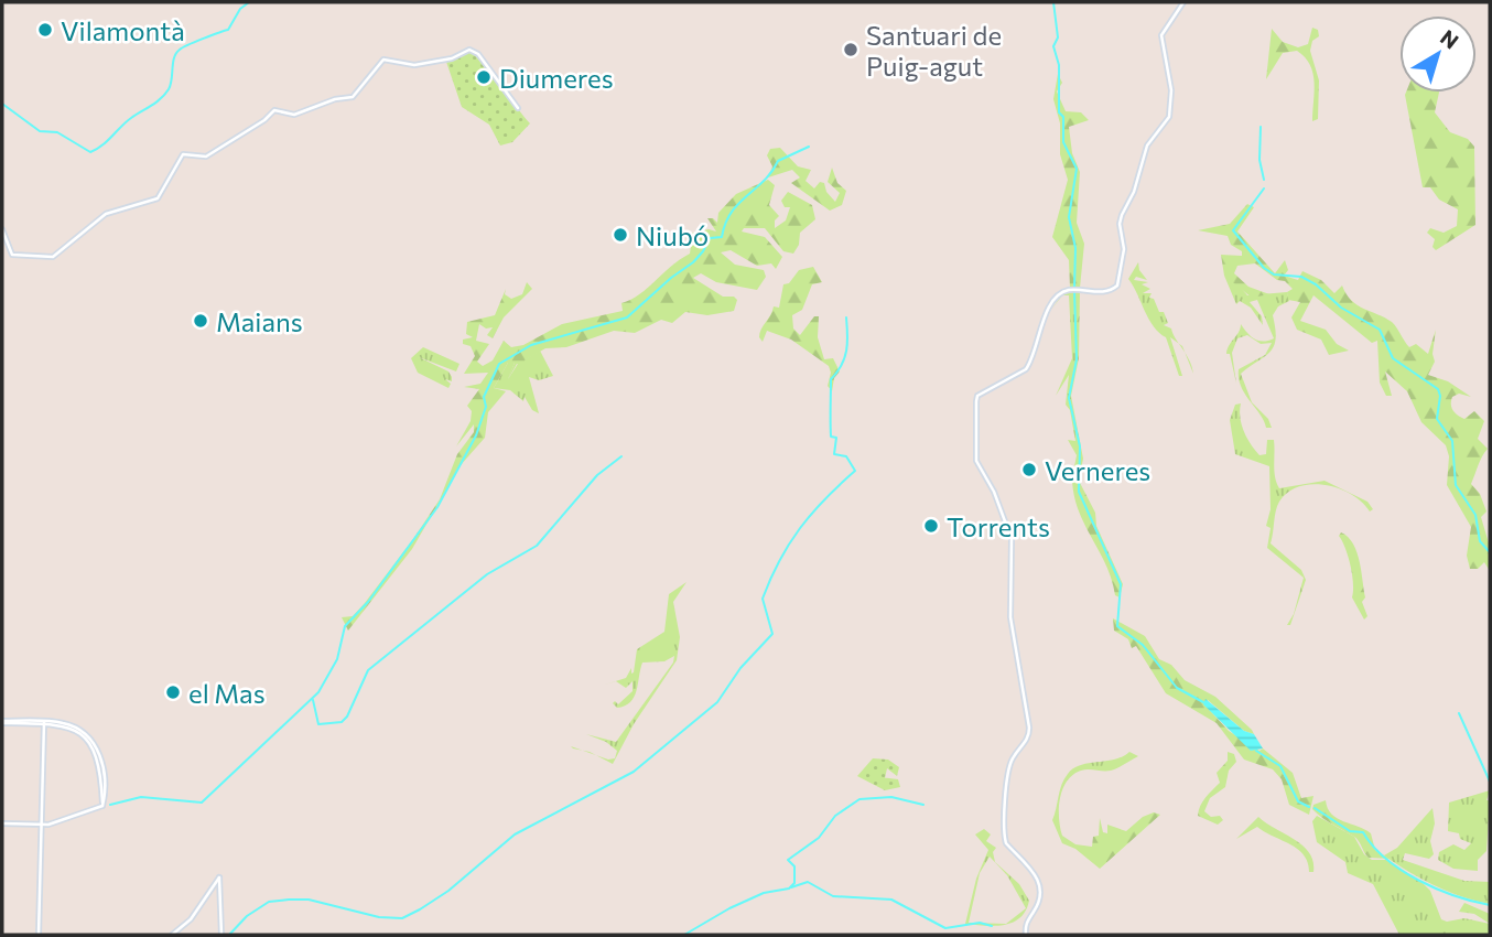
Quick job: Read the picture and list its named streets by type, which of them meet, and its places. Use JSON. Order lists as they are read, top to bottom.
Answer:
{
  "places": [
    "Vilamontà",
    "Santuari de Puig-agut",
    "Diumeres",
    "Niubó",
    "Maians",
    "Verneres",
    "Torrents",
    "el Mas"
  ],
  "north": "top right"
}
